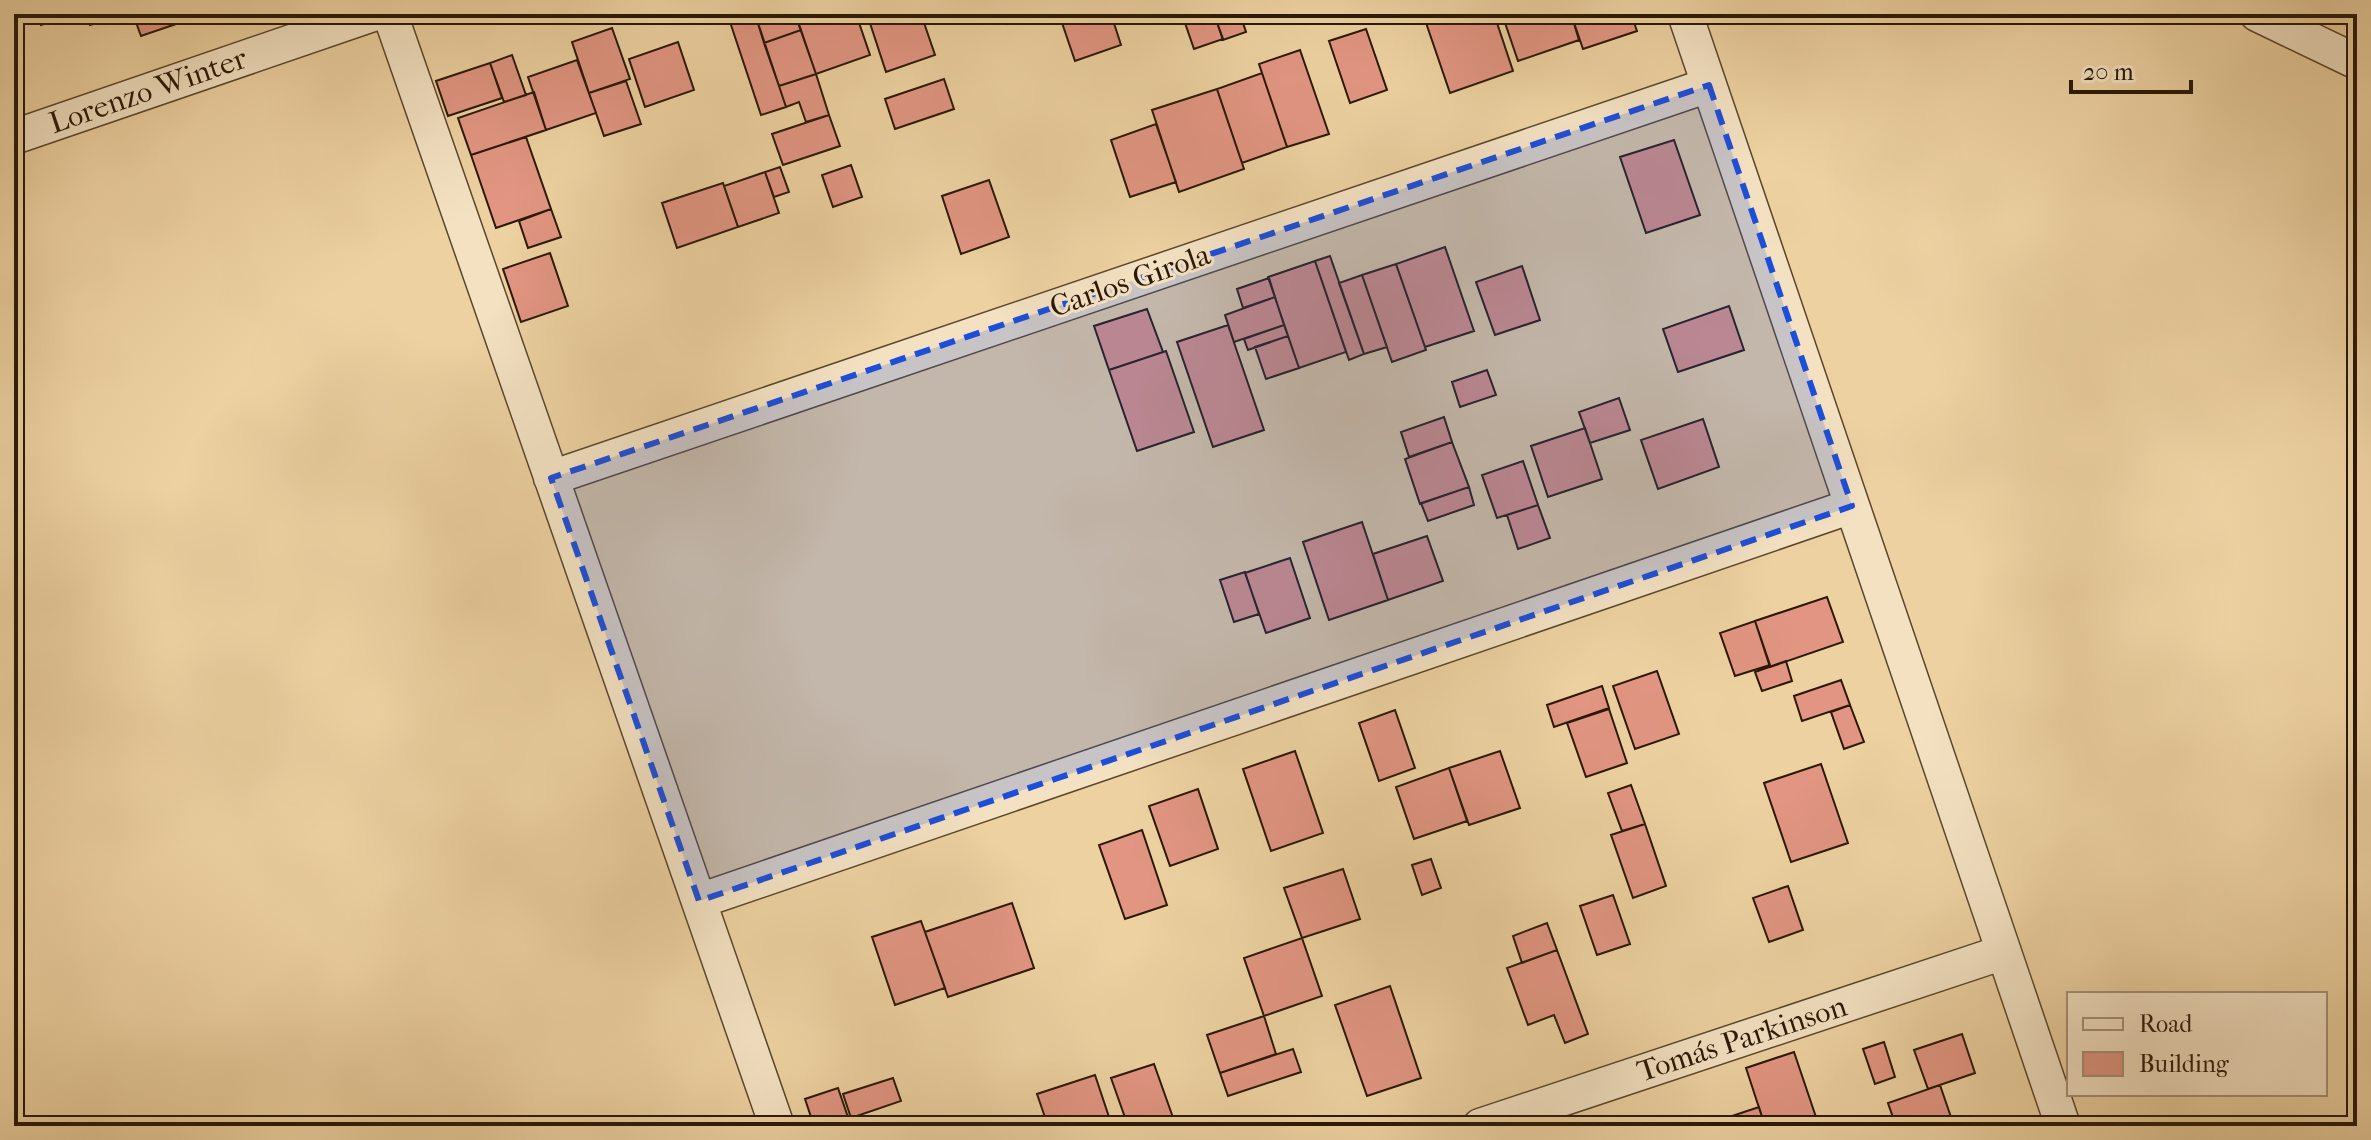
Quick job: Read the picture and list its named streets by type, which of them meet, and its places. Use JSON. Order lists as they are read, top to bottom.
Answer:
{
  "streets": {
    "street": ["Lorenzo Winter", "Carlos Girola", "Tomás Parkinson"]
  },
  "legend": ["Road", "Building"],
  "scale_bar": "20 m"
}
